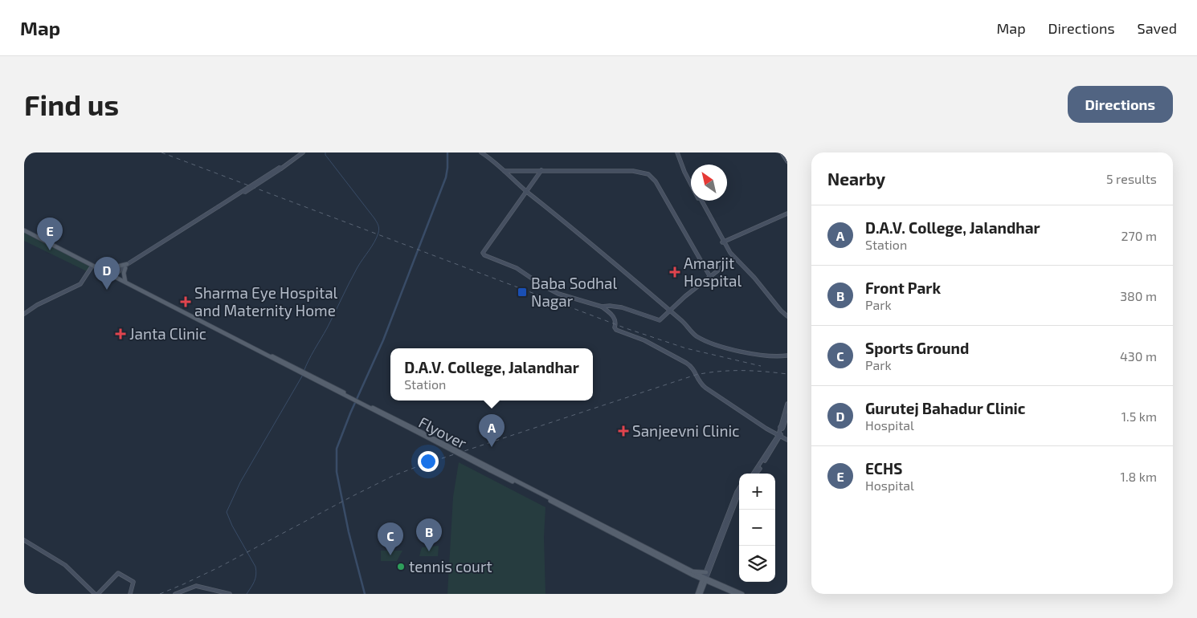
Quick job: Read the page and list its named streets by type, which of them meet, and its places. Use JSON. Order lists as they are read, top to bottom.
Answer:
{
  "streets": {
    "main road": ["Flyover"]
  },
  "places": {
    "health": [
      "Amarjit Hospital",
      "Sharma Eye Hospital and Maternity Home",
      "Janta Clinic",
      "Sanjeevni Clinic"
    ],
    "transit": ["Baba Sodhal Nagar"],
    "other": ["tennis court"]
  },
  "north": "top left",
  "page": {
    "header": "Map",
    "nav": ["Map", "Directions", "Saved"],
    "buttons": "Directions",
    "title": "Find us",
    "heading": ["Nearby", "5 results"],
    "list": [
      {
        "mark": "A",
        "name": "D.A.V. College, Jalandhar",
        "note": "Station",
        "value": "270 m"
      },
      {
        "mark": "B",
        "name": "Front Park",
        "note": "Park",
        "value": "380 m"
      },
      {
        "mark": "C",
        "name": "Sports Ground",
        "note": "Park",
        "value": "430 m"
      },
      {
        "mark": "D",
        "name": "Gurutej Bahadur Clinic",
        "note": "Hospital",
        "value": "1.5 km"
      },
      {
        "mark": "E",
        "name": "ECHS",
        "note": "Hospital",
        "value": "1.8 km"
      }
    ],
    "pins": [
      "E",
      "D",
      "A",
      "B",
      "C"
    ],
    "popup": ["D.A.V. College, Jalandhar", "Station"],
    "map_buttons": ["+", "−"]
  }
}
